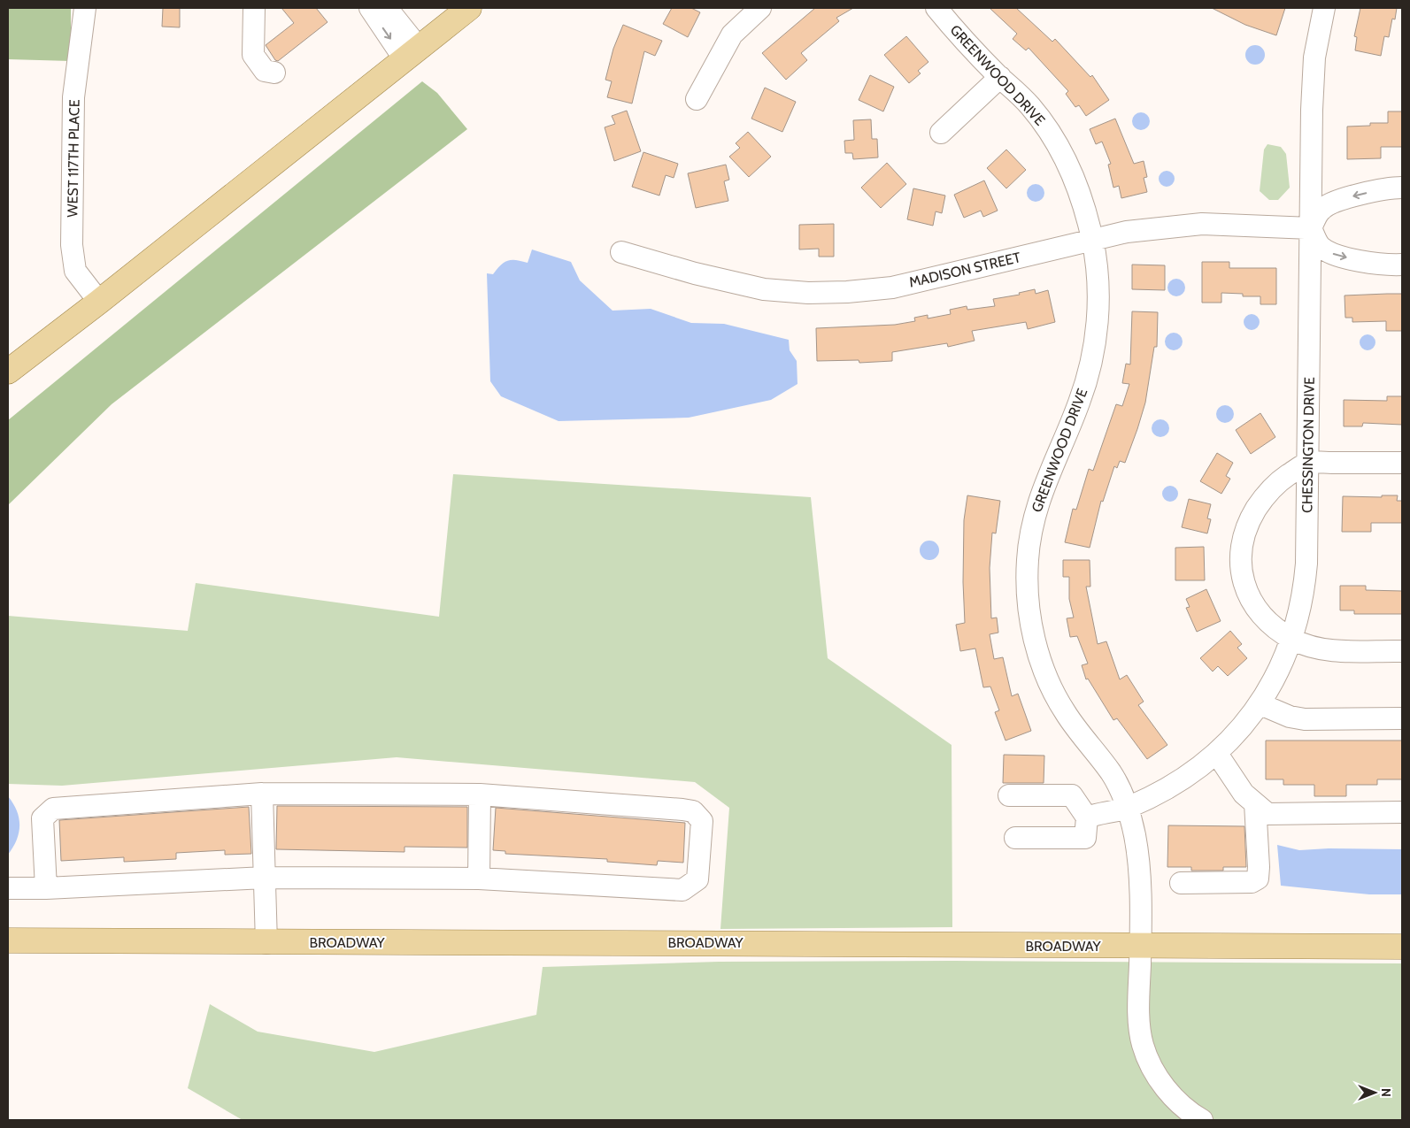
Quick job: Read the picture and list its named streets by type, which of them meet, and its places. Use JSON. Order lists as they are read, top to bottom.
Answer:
{
  "streets": {
    "main road": ["BROADWAY"],
    "street": [
      "GREENWOOD DRIVE",
      "WEST 117TH PLACE",
      "MADISON STREET",
      "CHESSINGTON DRIVE"
    ]
  },
  "crossings": [
    ["GREENWOOD DRIVE", "MADISON STREET"],
    ["GREENWOOD DRIVE", "CHESSINGTON DRIVE"],
    ["GREENWOOD DRIVE", "BROADWAY"],
    ["MADISON STREET", "CHESSINGTON DRIVE"]
  ],
  "north": "right"
}
